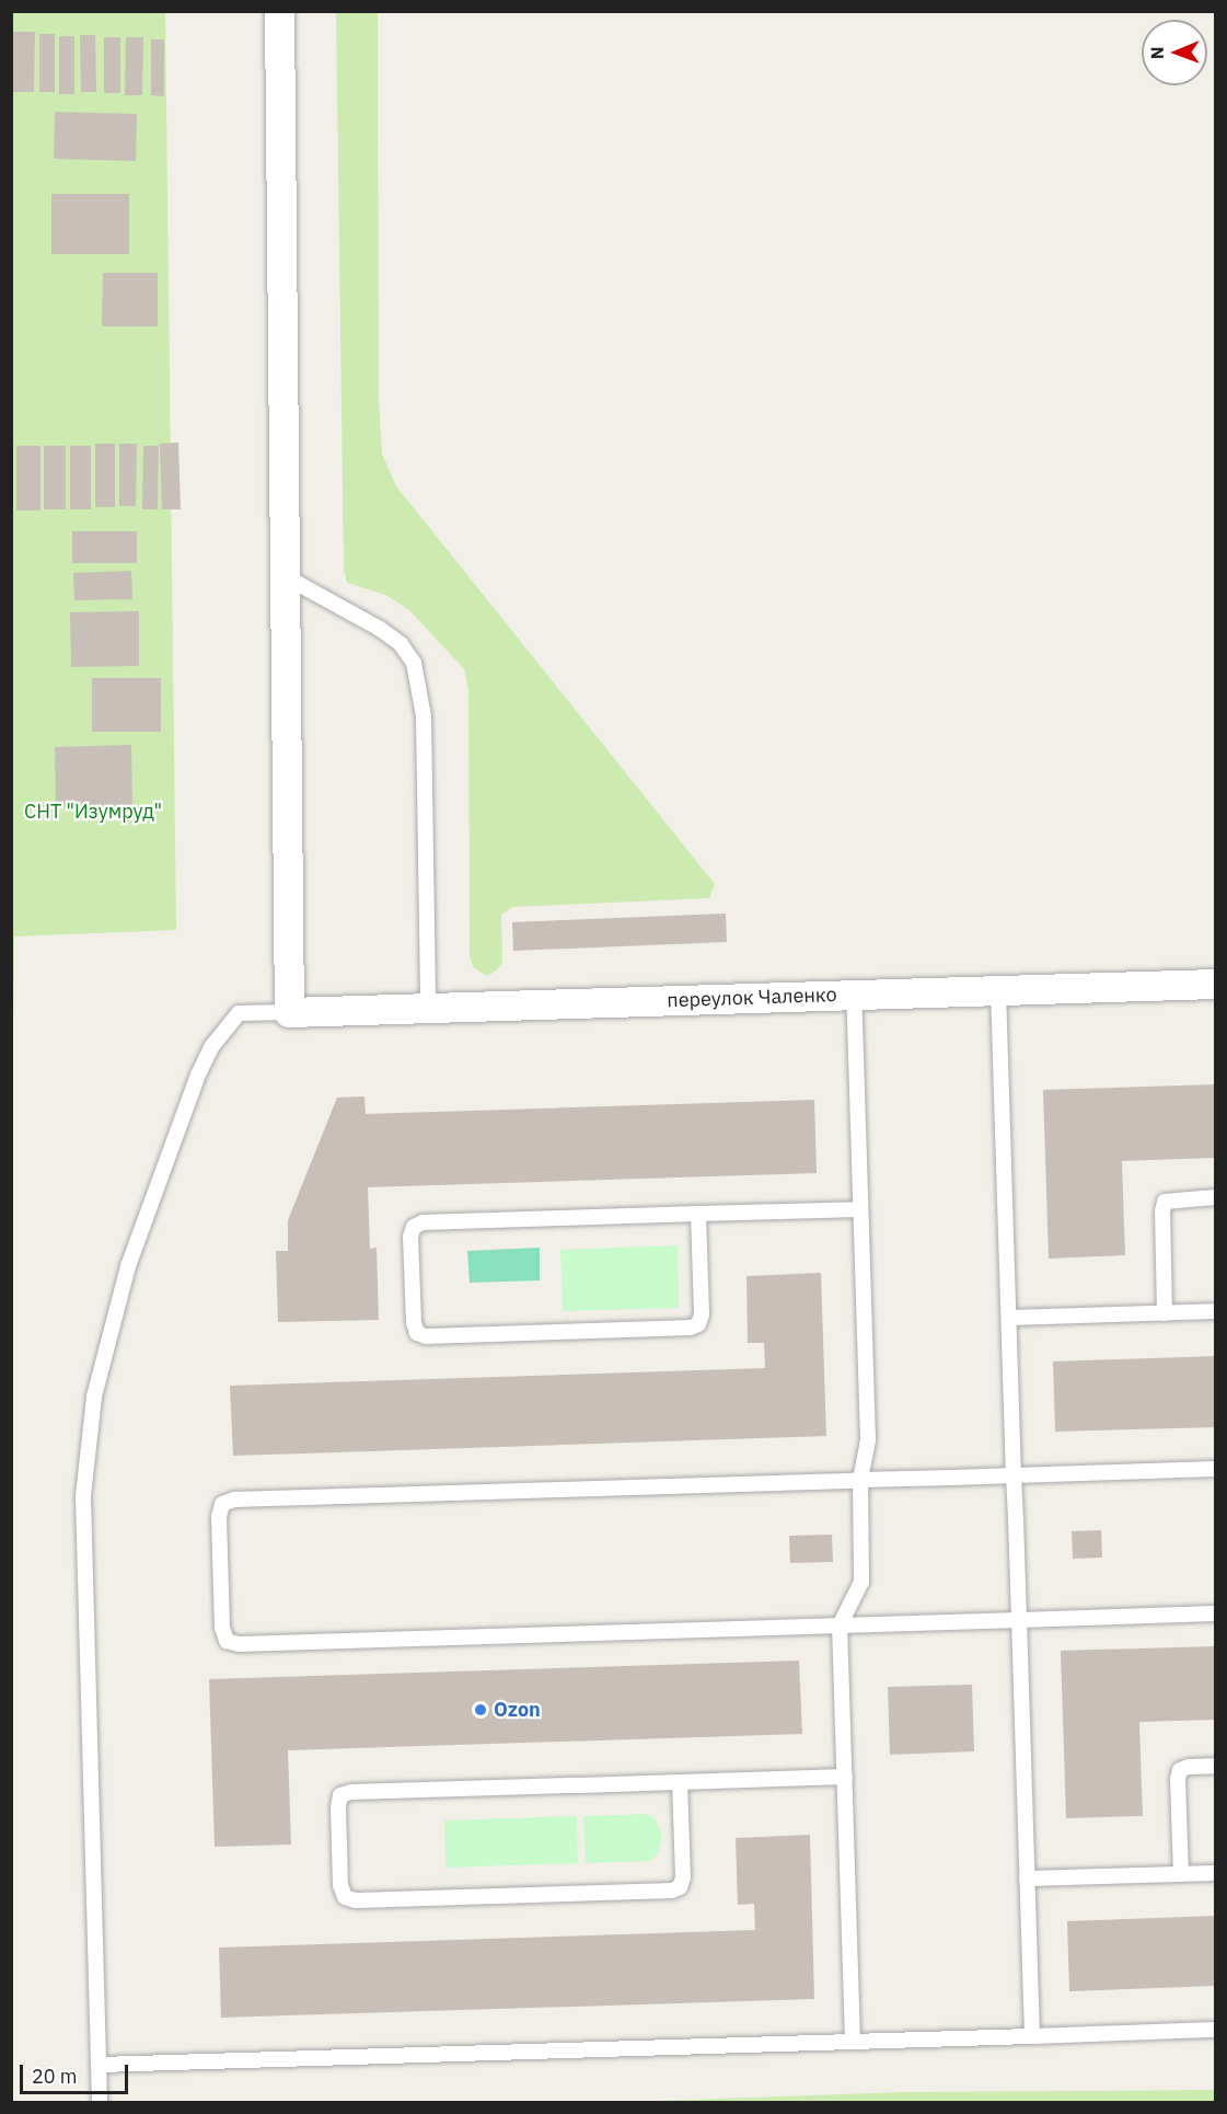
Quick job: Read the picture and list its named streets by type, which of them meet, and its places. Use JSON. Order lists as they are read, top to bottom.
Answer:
{
  "streets": {
    "street": ["переулок Чаленко"]
  },
  "parks": ["СНТ \"Изумруд\""],
  "places": ["Ozon"],
  "scale_bar": "20 m",
  "north": "left"
}
